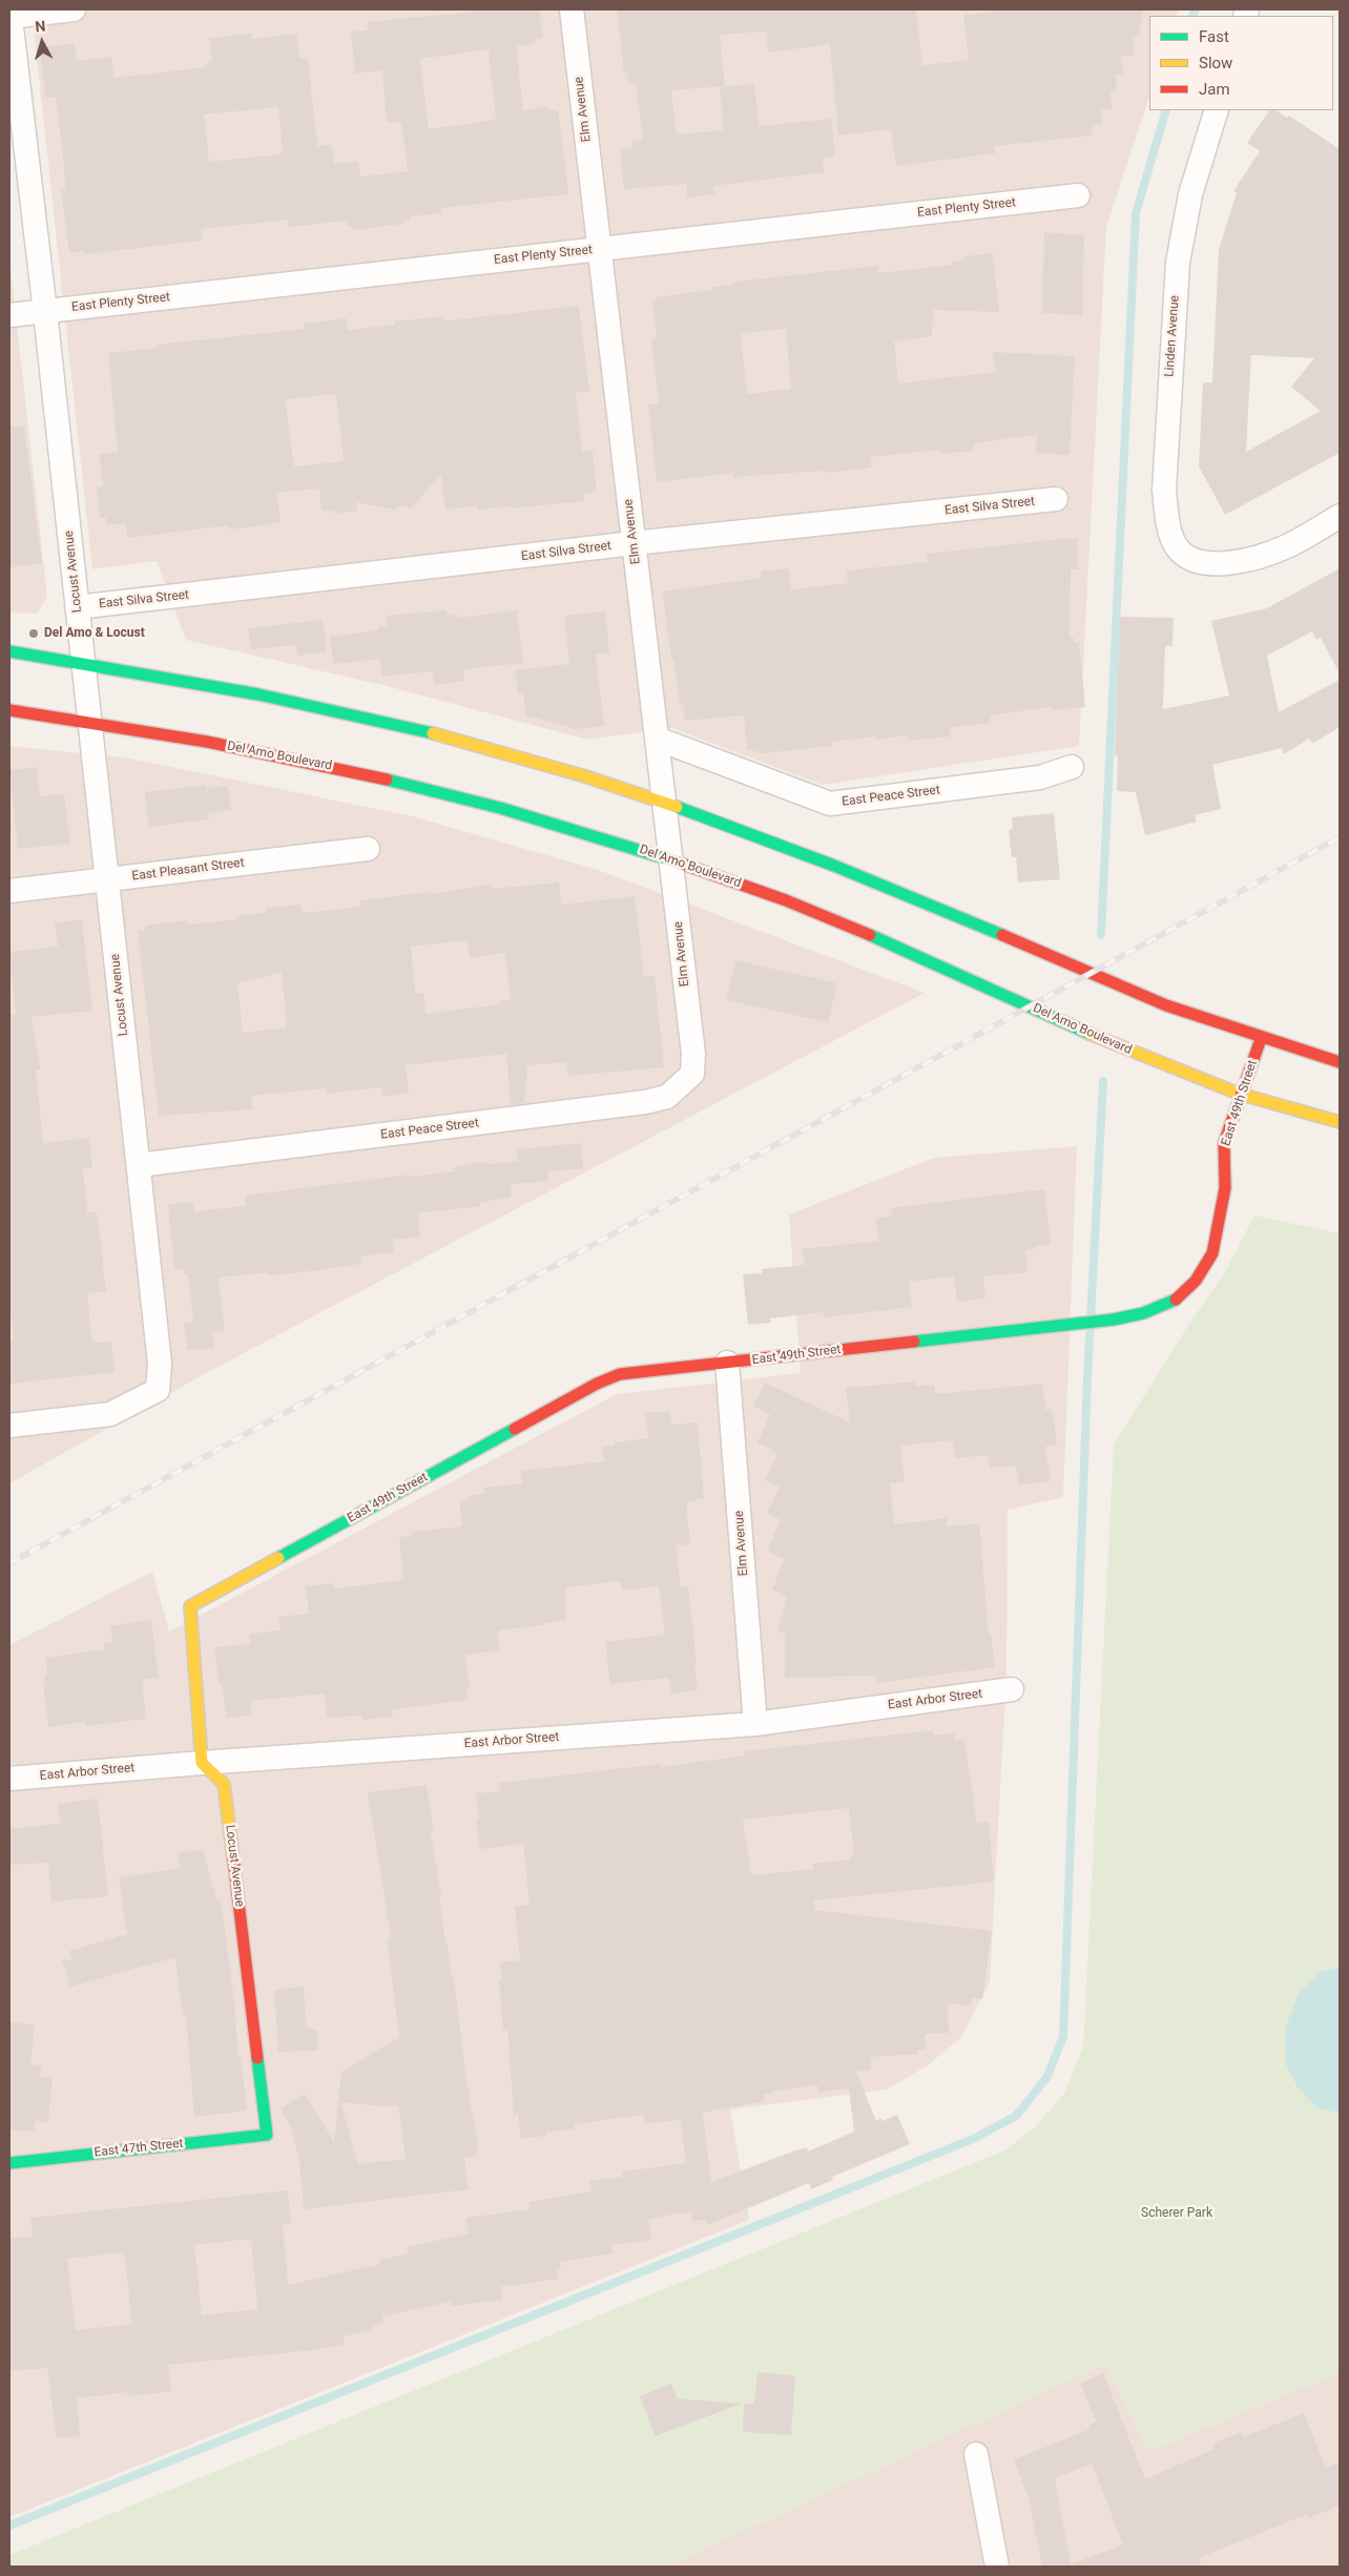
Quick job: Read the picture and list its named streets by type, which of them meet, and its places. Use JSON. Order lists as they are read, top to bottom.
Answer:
{
  "streets": {
    "main road": [
      "Locust Avenue",
      "Del Amo Boulevard",
      "East 49th Street",
      "East 47th Street"
    ],
    "street": [
      "Elm Avenue",
      "East Plenty Street",
      "Linden Avenue",
      "East Silva Street",
      "East Peace Street",
      "East Pleasant Street",
      "East Arbor Street"
    ]
  },
  "crossings": [
    ["Elm Avenue", "East Plenty Street"],
    ["Elm Avenue", "East Silva Street"],
    ["Elm Avenue", "Del Amo Boulevard"],
    ["Elm Avenue", "East Peace Street"],
    ["Elm Avenue", "East 49th Street"],
    ["Elm Avenue", "East Arbor Street"],
    ["East Plenty Street", "Locust Avenue"],
    ["East Silva Street", "Locust Avenue"],
    ["Locust Avenue", "Del Amo Boulevard"],
    ["Locust Avenue", "East Peace Street"],
    ["Locust Avenue", "East Pleasant Street"],
    ["Locust Avenue", "East 49th Street"],
    ["Locust Avenue", "East Arbor Street"],
    ["Locust Avenue", "East 47th Street"],
    ["Del Amo Boulevard", "East 49th Street"],
    ["East 49th Street", "East Arbor Street"]
  ],
  "parks": ["Scherer Park"],
  "places": ["Del Amo & Locust"],
  "legend": ["Fast", "Slow", "Jam"],
  "north": "top"
}
